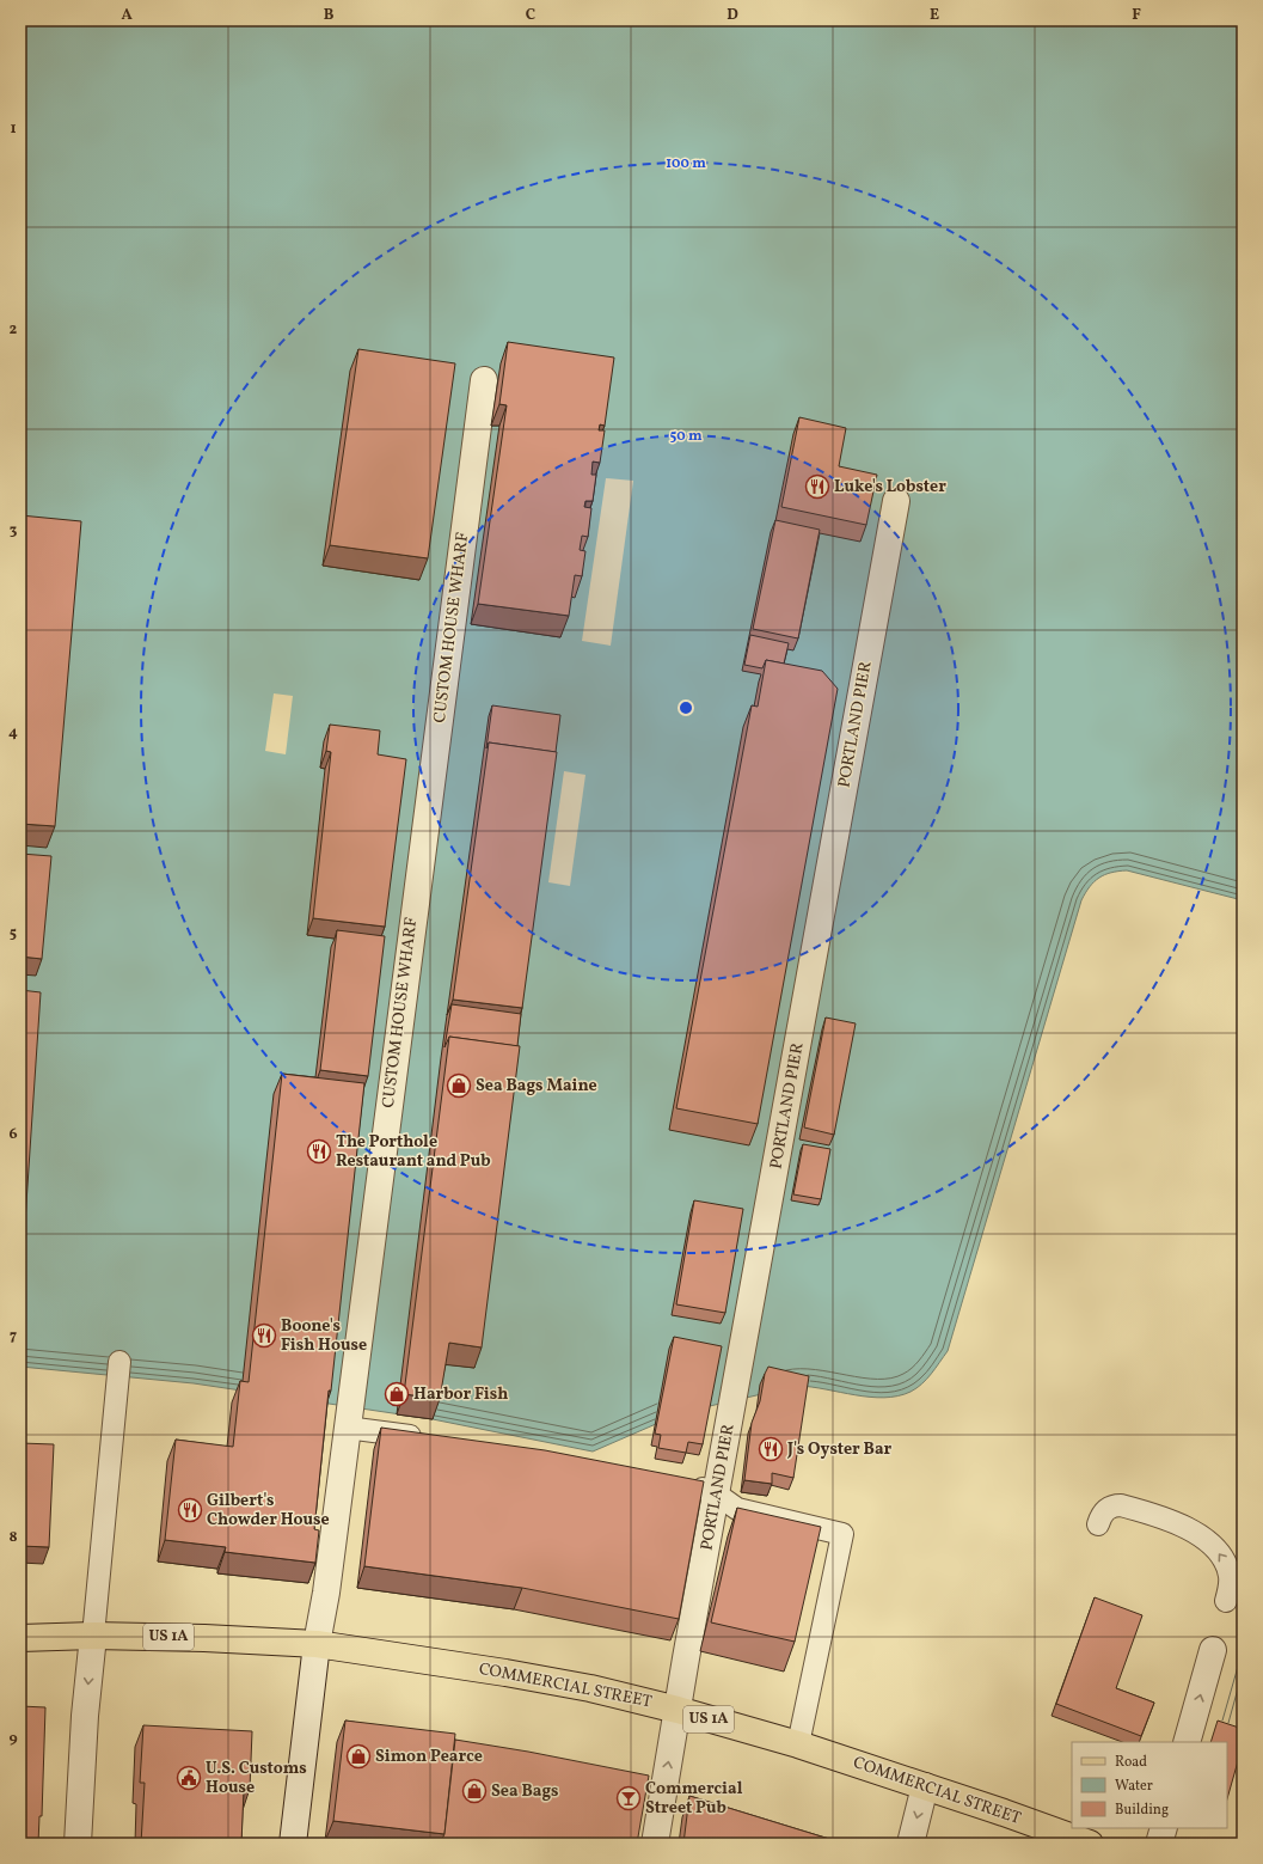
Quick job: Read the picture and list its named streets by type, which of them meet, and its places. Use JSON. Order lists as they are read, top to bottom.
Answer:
{
  "streets": {
    "main road": ["US 1A", "COMMERCIAL STREET"],
    "street": ["CUSTOM HOUSE WHARF", "PORTLAND PIER"]
  },
  "crossings": [
    ["CUSTOM HOUSE WHARF", "COMMERCIAL STREET"],
    ["PORTLAND PIER", "COMMERCIAL STREET"]
  ],
  "places": {
    "restaurant": [
      "Luke's Lobster",
      "The Porthole Restaurant and Pub",
      "Boone's Fish House",
      "J's Oyster Bar",
      "Gilbert's Chowder House"
    ],
    "shop": [
      "Sea Bags Maine",
      "Harbor Fish",
      "Simon Pearce",
      "Sea Bags"
    ],
    "public building": ["U.S. Customs House"],
    "bar": ["Commercial Street Pub"]
  },
  "legend": ["Road", "Water", "Building"],
  "grid": {
    "columns": [
      "A",
      "B",
      "C",
      "D",
      "E",
      "F"
    ],
    "rows": [
      "1",
      "2",
      "3",
      "4",
      "5",
      "6",
      "7",
      "8",
      "9"
    ]
  },
  "rings": ["100 m", "50 m"]
}
